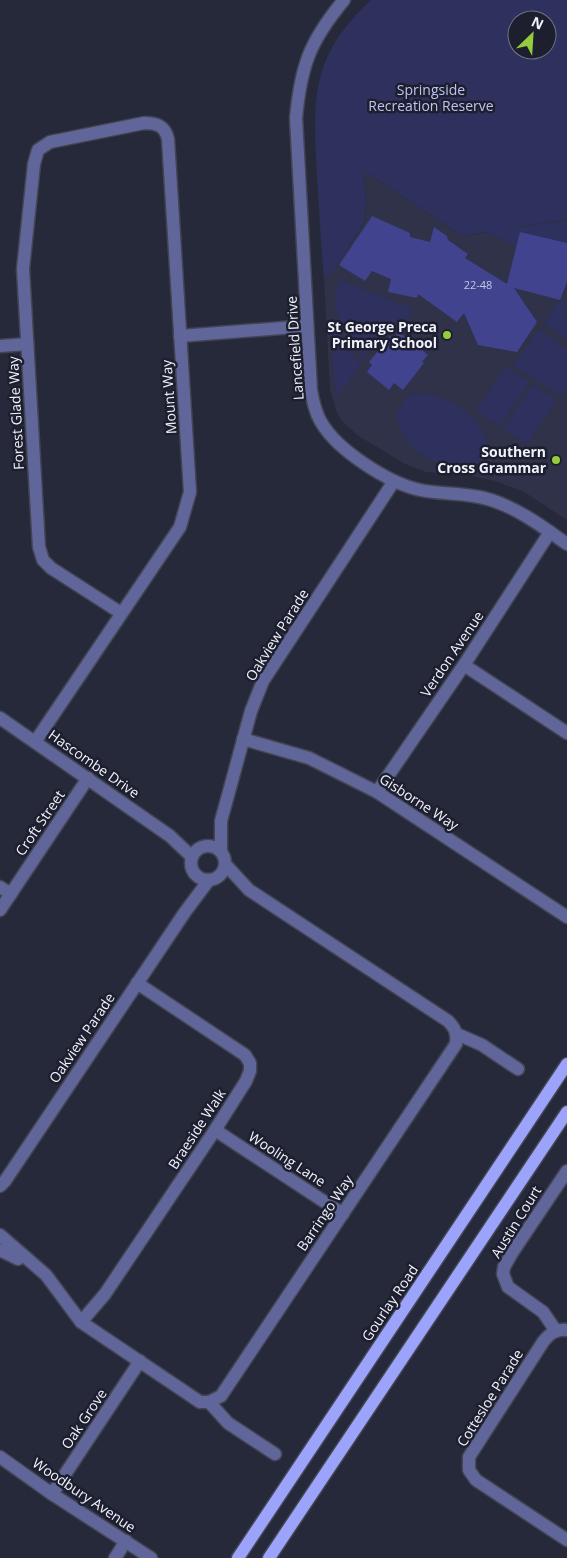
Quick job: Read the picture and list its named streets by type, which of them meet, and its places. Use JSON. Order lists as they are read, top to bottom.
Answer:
{
  "streets": {
    "main road": ["Gourlay Road"],
    "street": [
      "Lancefield Drive",
      "Mount Way",
      "Forest Glade Way",
      "Oakview Parade",
      "Verdon Avenue",
      "Hascombe Drive",
      "Gisborne Way",
      "Croft Street",
      "Braeside Walk",
      "Wooling Lane",
      "Barringo Way",
      "Austin Court",
      "Cottesloe Parade",
      "Oak Grove",
      "Woodbury Avenue"
    ]
  },
  "crossings": [
    ["Lancefield Drive", "Oakview Parade"],
    ["Lancefield Drive", "Verdon Avenue"],
    ["Mount Way", "Forest Glade Way"],
    ["Mount Way", "Hascombe Drive"],
    ["Oakview Parade", "Hascombe Drive"],
    ["Oakview Parade", "Gisborne Way"],
    ["Oakview Parade", "Braeside Walk"],
    ["Verdon Avenue", "Gisborne Way"],
    ["Hascombe Drive", "Croft Street"],
    ["Braeside Walk", "Wooling Lane"],
    ["Wooling Lane", "Barringo Way"],
    ["Austin Court", "Cottesloe Parade"],
    ["Oak Grove", "Woodbury Avenue"]
  ],
  "parks": ["Springside Recreation Reserve"],
  "places": ["St George Preca Primary School", "Southern Cross Grammar"],
  "house_numbers": ["22-48"],
  "north": "top right"
}
